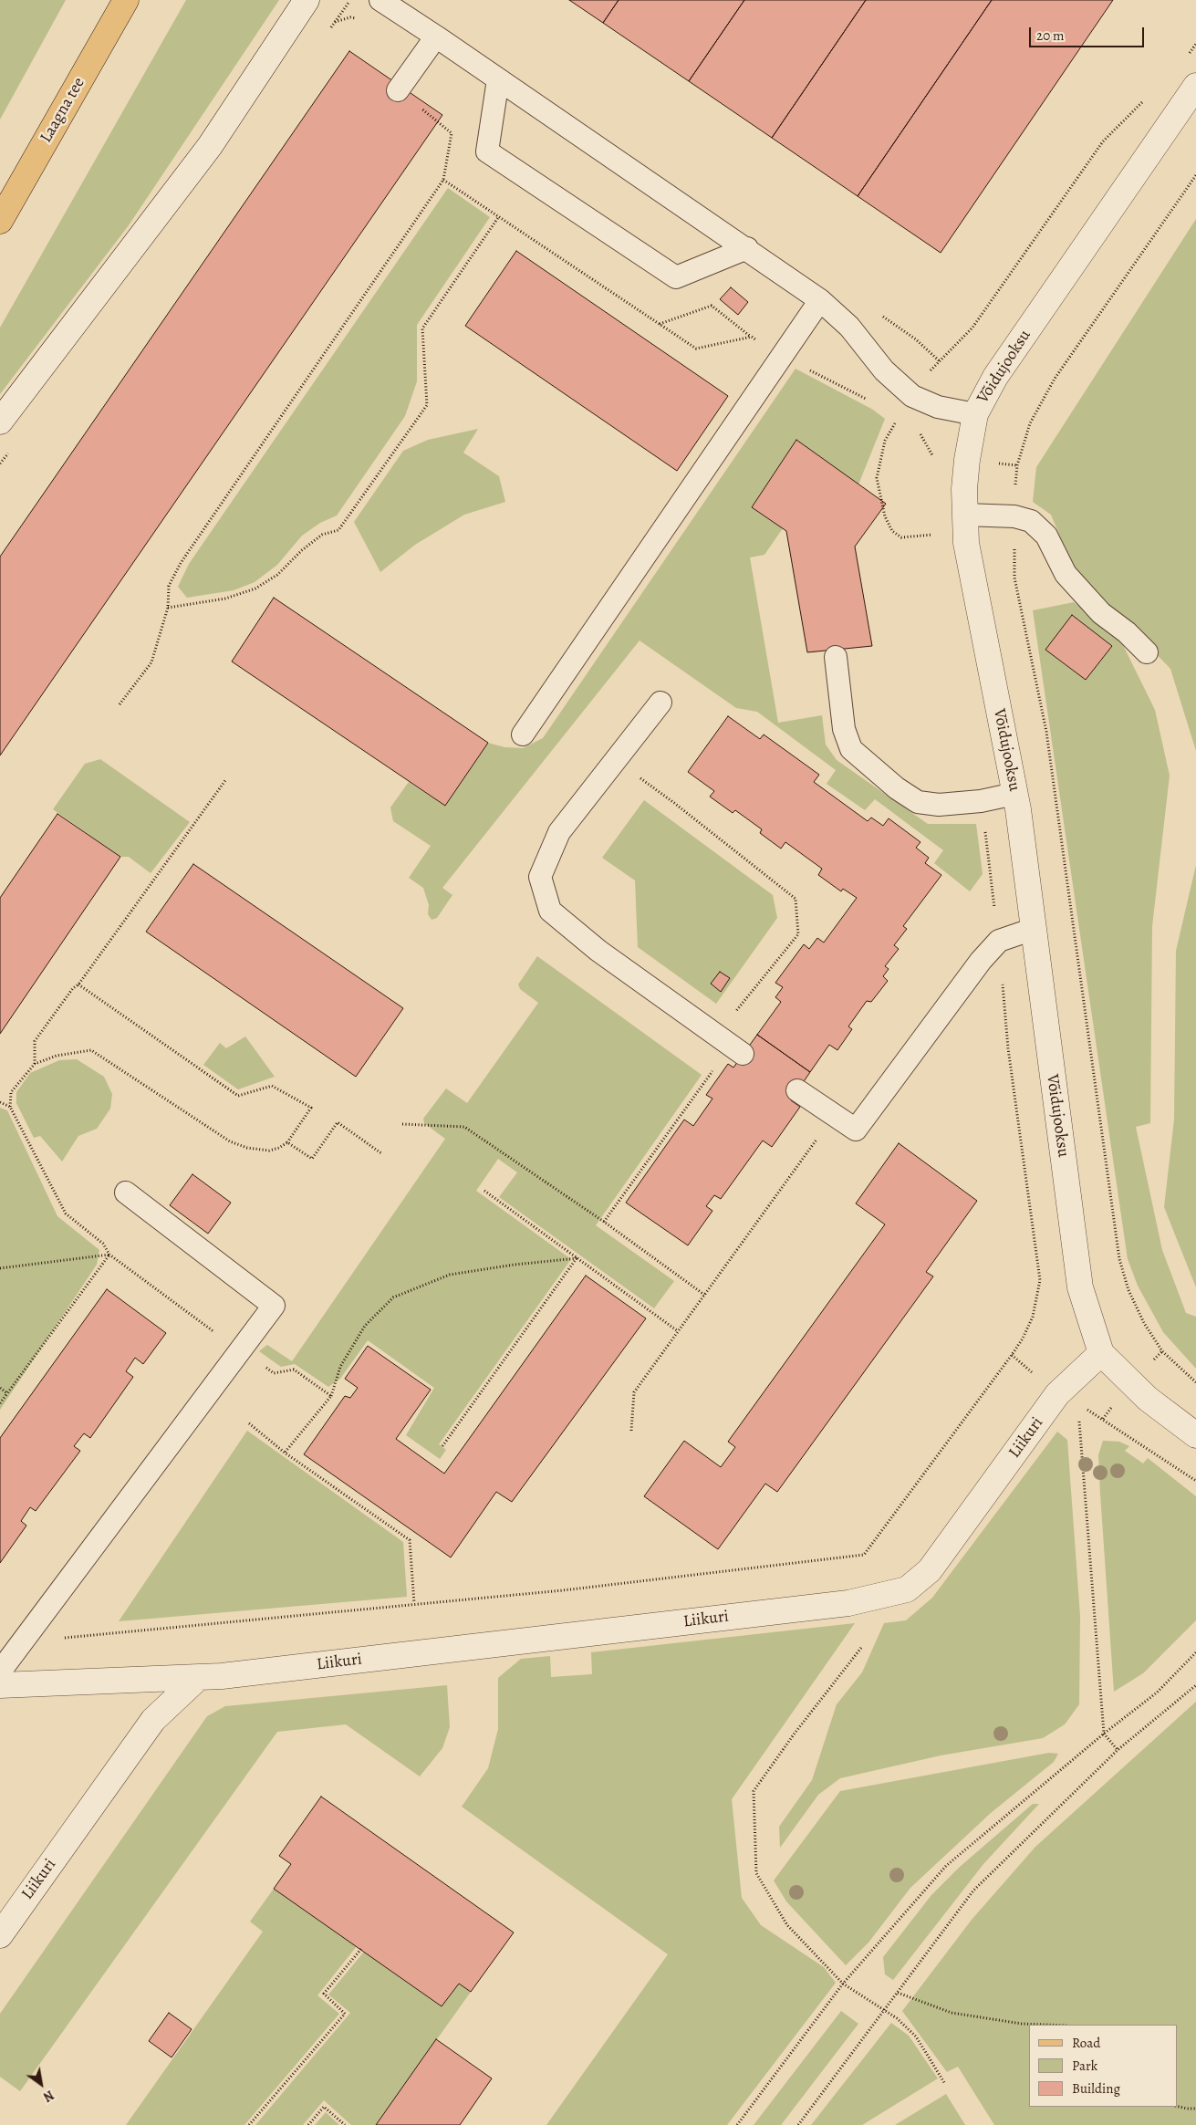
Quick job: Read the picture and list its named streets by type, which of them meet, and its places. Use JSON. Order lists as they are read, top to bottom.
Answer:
{
  "streets": {
    "main road": ["Laagna tee"],
    "street": ["Võidujooksu", "Liikuri"]
  },
  "crossings": [
    ["Võidujooksu", "Liikuri"]
  ],
  "legend": ["Road", "Park", "Building"],
  "scale_bar": "20 m",
  "north": "bottom right"
}
